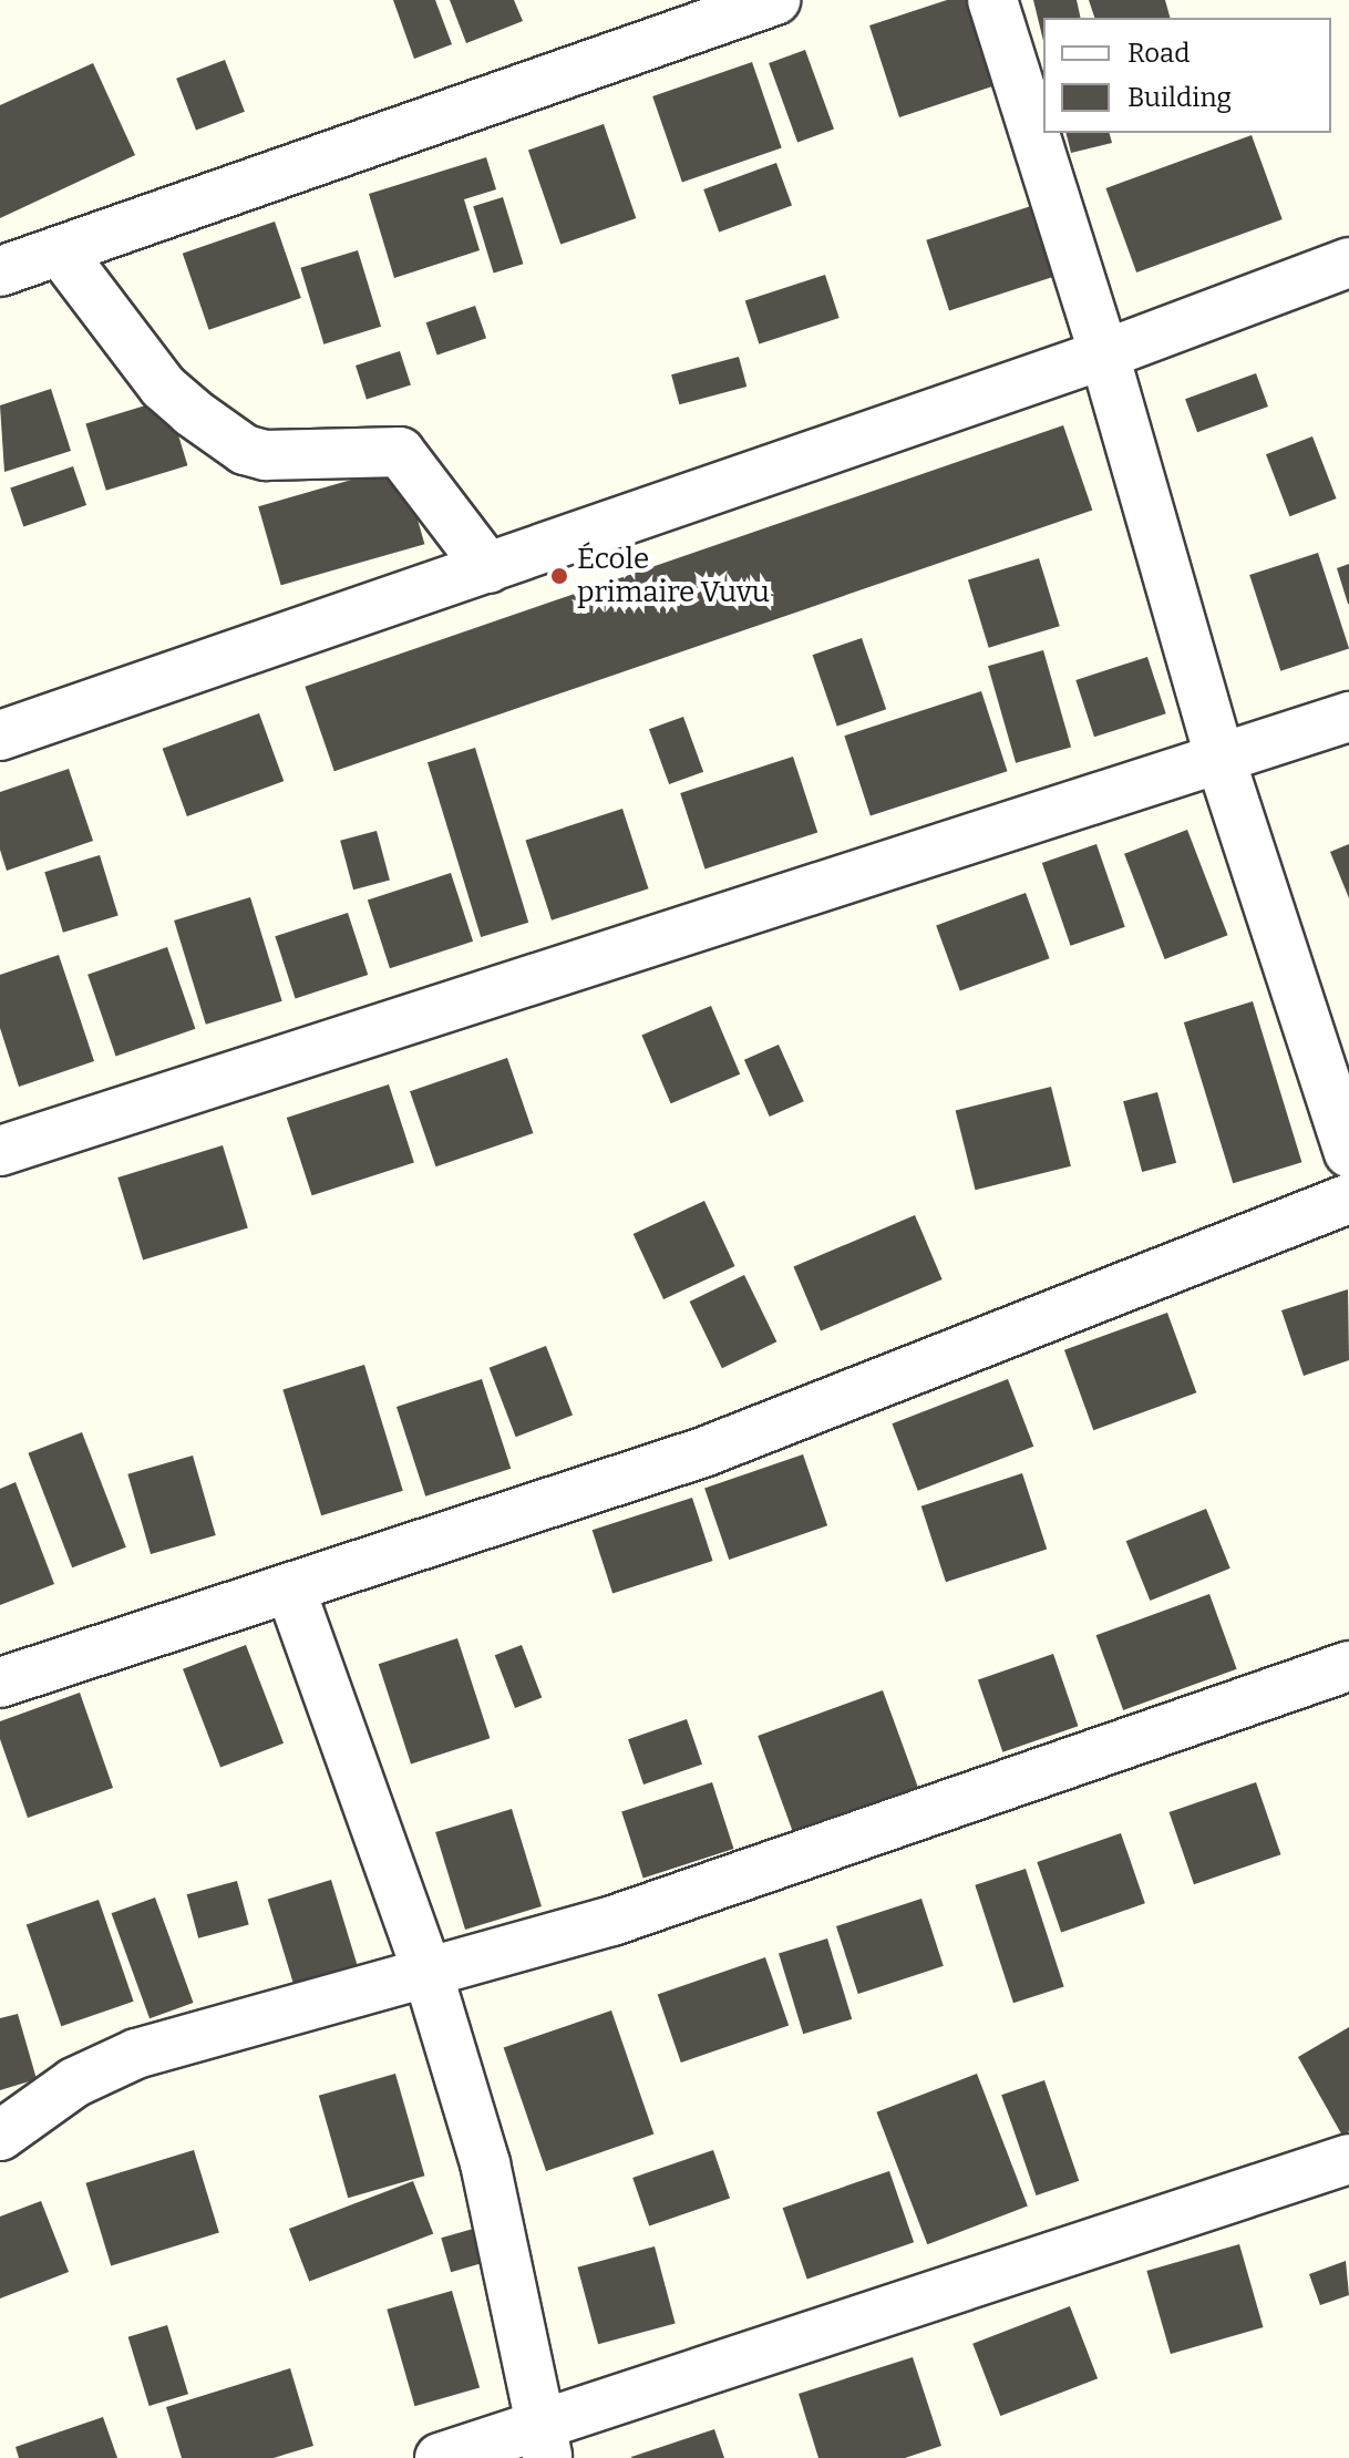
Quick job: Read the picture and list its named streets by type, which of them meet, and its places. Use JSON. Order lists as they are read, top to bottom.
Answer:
{
  "places": ["École primaire Vuvu"],
  "legend": ["Road", "Building"]
}
